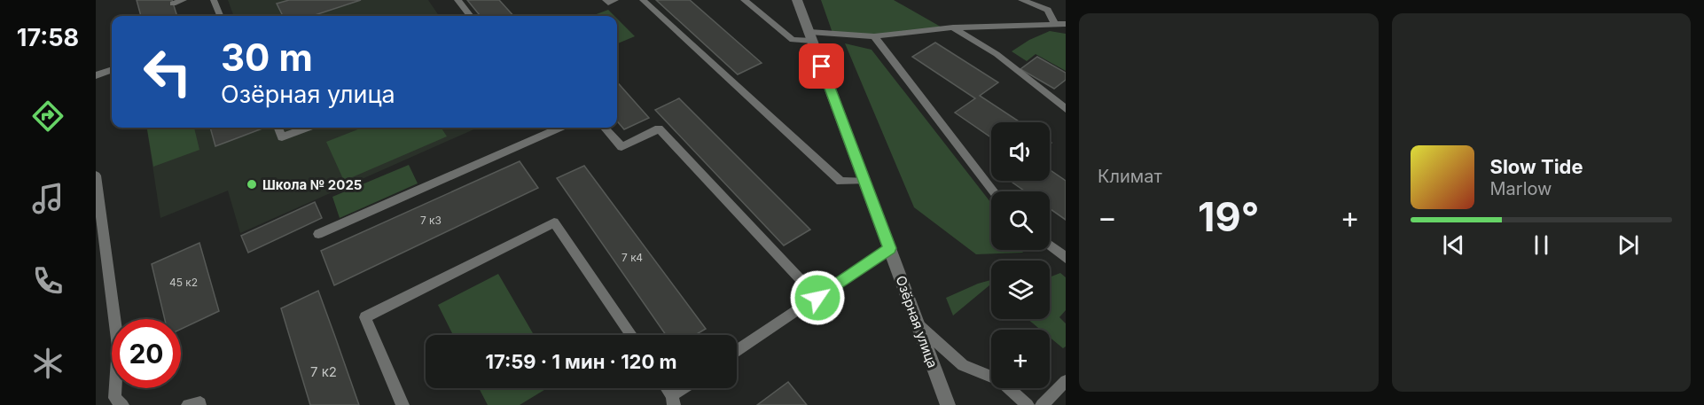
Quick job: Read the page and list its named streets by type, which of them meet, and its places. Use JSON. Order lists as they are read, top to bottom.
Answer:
{
  "streets": {
    "street": ["Озёрная улица"]
  },
  "places": ["Школа № 2025"],
  "house_numbers": [
    "7 к3",
    "7 к4",
    "45 к2",
    "7 к2"
  ],
  "page": {
    "tabs": "17:58",
    "tile": "Климат",
    "turn": ["30 m", "Озёрная улица"],
    "map_buttons": "+",
    "song": ["Slow Tide", "Marlow"],
    "heat": ["−", "19°", "+"],
    "limit": "20",
    "trip": "17:59 · 1 мин · 120 m"
  }
}
